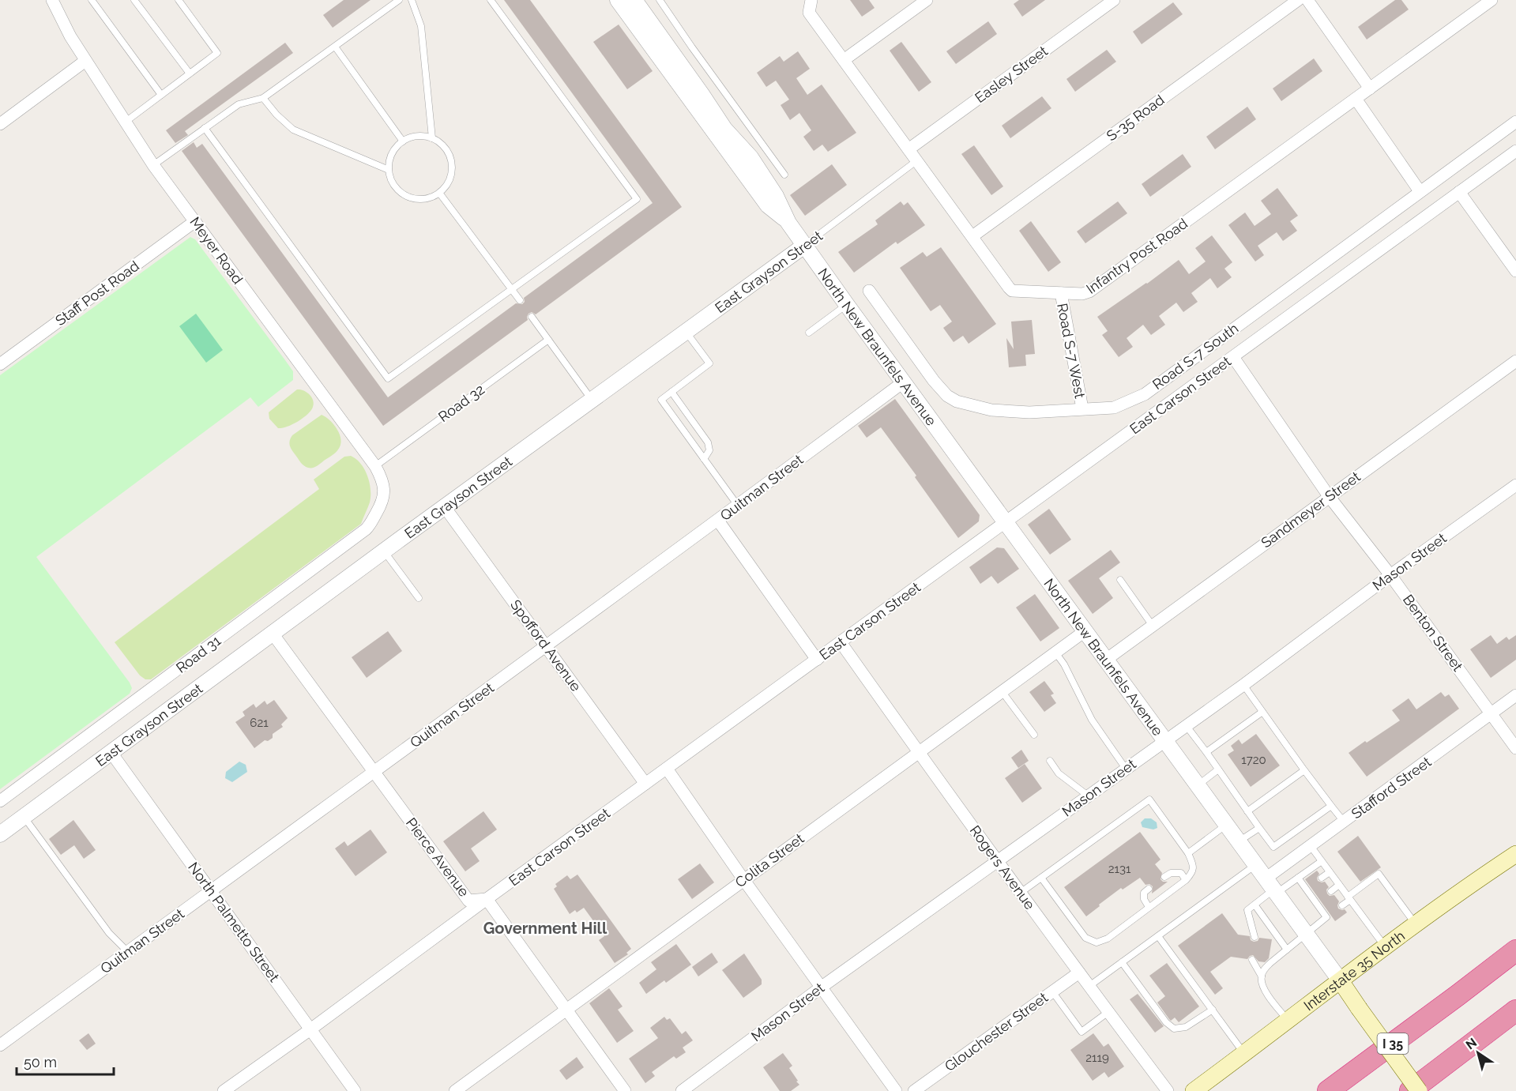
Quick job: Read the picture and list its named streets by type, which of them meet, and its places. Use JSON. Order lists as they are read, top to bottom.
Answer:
{
  "streets": {
    "highway": ["I 35"],
    "main road": ["North New Braunfels Avenue", "Interstate 35 North"],
    "street": [
      "Easley Street",
      "S-35 Road",
      "Meyer Road",
      "Infantry Post Road",
      "East Grayson Street",
      "Staff Post Road",
      "Road S-7 West",
      "Road S-7 South",
      "East Carson Street",
      "Quitman Street",
      "Sandmeyer Street",
      "Mason Street",
      "Benton Street",
      "Spofford Avenue",
      "Road 31",
      "Stafford Street",
      "Pierce Avenue",
      "Colita Street",
      "Rogers Avenue",
      "North Palmetto Street",
      "Glouchester Street"
    ],
    "lane": ["Road 32"]
  },
  "crossings": [
    ["Easley Street", "Infantry Post Road"],
    ["S-35 Road", "Infantry Post Road"],
    ["Meyer Road", "Staff Post Road"],
    ["Meyer Road", "Road 32"],
    ["Meyer Road", "Road 31"],
    ["Infantry Post Road", "East Grayson Street"],
    ["Infantry Post Road", "Road S-7 West"],
    ["East Grayson Street", "North New Braunfels Avenue"],
    ["East Grayson Street", "Spofford Avenue"],
    ["East Grayson Street", "Pierce Avenue"],
    ["East Grayson Street", "North Palmetto Street"],
    ["North New Braunfels Avenue", "East Carson Street"],
    ["North New Braunfels Avenue", "Quitman Street"],
    ["North New Braunfels Avenue", "Sandmeyer Street"],
    ["North New Braunfels Avenue", "Mason Street"],
    ["North New Braunfels Avenue", "Stafford Street"],
    ["North New Braunfels Avenue", "Colita Street"],
    ["North New Braunfels Avenue", "Interstate 35 North"],
    ["Road S-7 West", "Road S-7 South"],
    ["East Carson Street", "Benton Street"],
    ["East Carson Street", "Spofford Avenue"],
    ["East Carson Street", "Pierce Avenue"],
    ["East Carson Street", "Rogers Avenue"],
    ["East Carson Street", "North Palmetto Street"],
    ["Quitman Street", "Spofford Avenue"],
    ["Quitman Street", "Pierce Avenue"],
    ["Quitman Street", "North Palmetto Street"],
    ["Sandmeyer Street", "Benton Street"],
    ["Mason Street", "Benton Street"],
    ["Mason Street", "Rogers Avenue"],
    ["Benton Street", "Stafford Street"],
    ["Pierce Avenue", "Colita Street"],
    ["Colita Street", "Rogers Avenue"],
    ["Rogers Avenue", "Glouchester Street"]
  ],
  "districts": ["Government Hill"],
  "house_numbers": [
    "621",
    "1720",
    "2131",
    "2119"
  ],
  "scale_bar": "50 m",
  "north": "top left"
}
